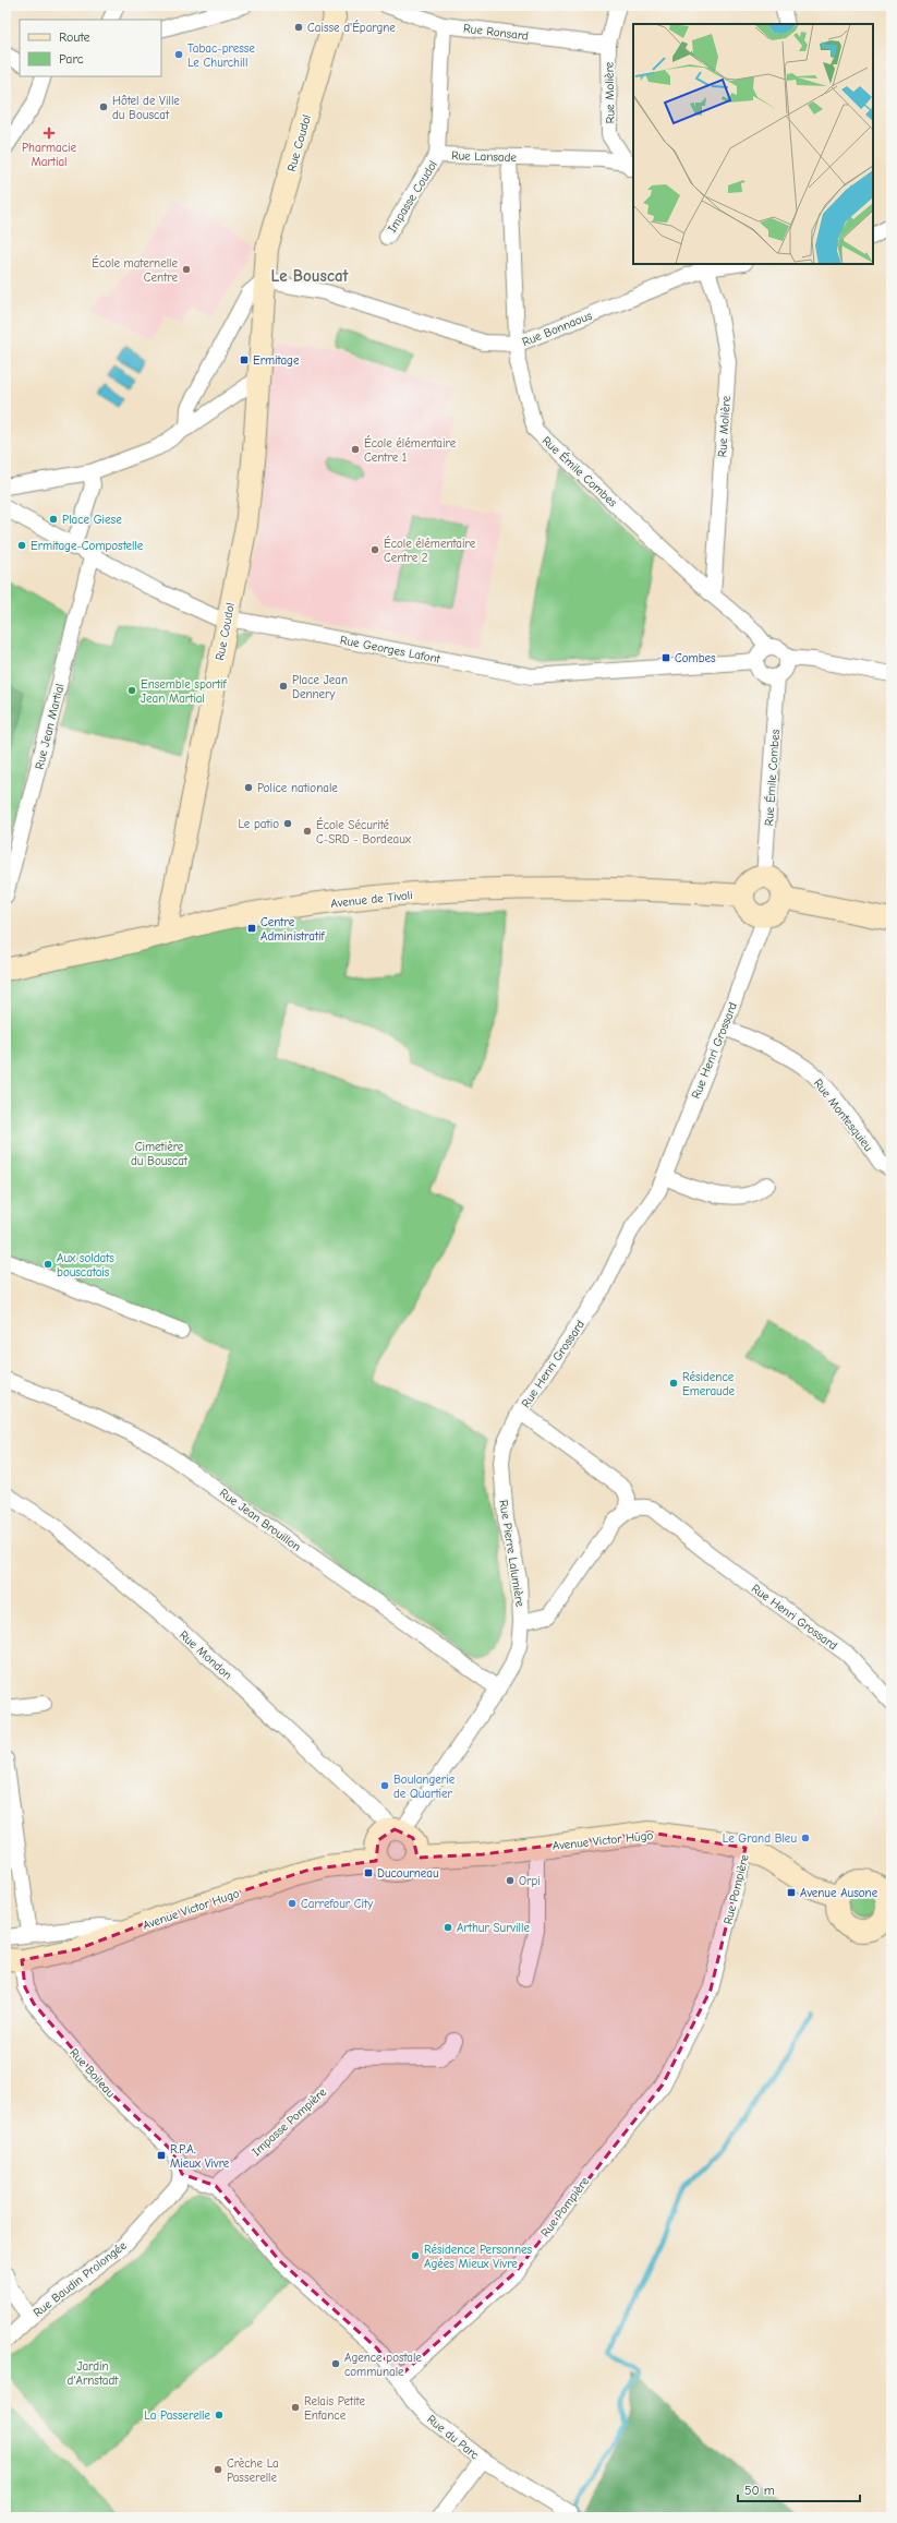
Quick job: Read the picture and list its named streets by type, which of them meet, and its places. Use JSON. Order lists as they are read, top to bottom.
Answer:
{
  "streets": {
    "street": [
      "Rue Ronsard",
      "Rue Molière",
      "Rue Coudol",
      "Rue Lansade",
      "Impasse Coudol",
      "Rue Bonnaous",
      "Rue Émile Combes",
      "Rue Georges Lafont",
      "Rue Jean Martial",
      "Avenue de Tivoli",
      "Rue Henri Grossard",
      "Rue Montesquieu",
      "Rue Jean Brouillon",
      "Rue Pierre Lalumière",
      "Rue Mondon",
      "Avenue Victor Hugo",
      "Rue Pompière",
      "Rue Boileau",
      "Impasse Pompière",
      "Rue Baudin Prolongée",
      "Rue du Parc"
    ]
  },
  "crossings": [
    ["Rue Ronsard", "Rue Molière"],
    ["Rue Ronsard", "Rue Lansade"],
    ["Rue Molière", "Rue Lansade"],
    ["Rue Molière", "Rue Bonnaous"],
    ["Rue Molière", "Rue Émile Combes"],
    ["Rue Coudol", "Rue Bonnaous"],
    ["Rue Coudol", "Rue Georges Lafont"],
    ["Rue Coudol", "Avenue de Tivoli"],
    ["Rue Lansade", "Impasse Coudol"],
    ["Rue Lansade", "Rue Émile Combes"],
    ["Rue Bonnaous", "Rue Émile Combes"],
    ["Rue Émile Combes", "Rue Georges Lafont"],
    ["Rue Émile Combes", "Avenue de Tivoli"],
    ["Rue Émile Combes", "Rue Henri Grossard"],
    ["Rue Georges Lafont", "Rue Jean Martial"],
    ["Avenue de Tivoli", "Rue Henri Grossard"],
    ["Rue Henri Grossard", "Rue Montesquieu"],
    ["Rue Henri Grossard", "Rue Pierre Lalumière"],
    ["Rue Jean Brouillon", "Rue Pierre Lalumière"],
    ["Rue Pierre Lalumière", "Rue Mondon"],
    ["Rue Pierre Lalumière", "Avenue Victor Hugo"],
    ["Rue Mondon", "Avenue Victor Hugo"],
    ["Avenue Victor Hugo", "Rue Pompière"],
    ["Avenue Victor Hugo", "Rue Boileau"],
    ["Rue Pompière", "Rue du Parc"],
    ["Rue Boileau", "Rue Baudin Prolongée"]
  ],
  "districts": ["Le Bouscat"],
  "parks": ["Cimetière du Bouscat", "Jardin d'Arnstadt"],
  "places": {
    "other": [
      "Caisse d'Épargne",
      "Tabac-presse Le Churchill",
      "Hôtel de Ville du Bouscat",
      "École maternelle Centre",
      "École élémentaire Centre 1",
      "Place Giese",
      "Ermitage-Compostelle",
      "École élémentaire Centre 2",
      "Place Jean Dennery",
      "Ensemble sportif Jean Martial",
      "Police nationale",
      "Le patio",
      "École Sécurité C-SRD - Bordeaux",
      "Aux soldats bouscatais",
      "Résidence Emeraude",
      "Boulangerie de Quartier",
      "Le Grand Bleu",
      "Orpi",
      "Carrefour City",
      "Arthur Surville",
      "Résidence Personnes Agées Mieux Vivre",
      "Agence postale communale",
      "Relais Petite Enfance",
      "La Passerelle",
      "Crèche La Passerelle"
    ],
    "health": ["Pharmacie Martial"],
    "transit": [
      "Ermitage",
      "Combes",
      "Centre Administratif",
      "Ducourneau",
      "Avenue Ausone",
      "R.P.A. Mieux Vivre"
    ]
  },
  "legend": ["Route", "Parc"],
  "scale_bar": "50 m"
}
